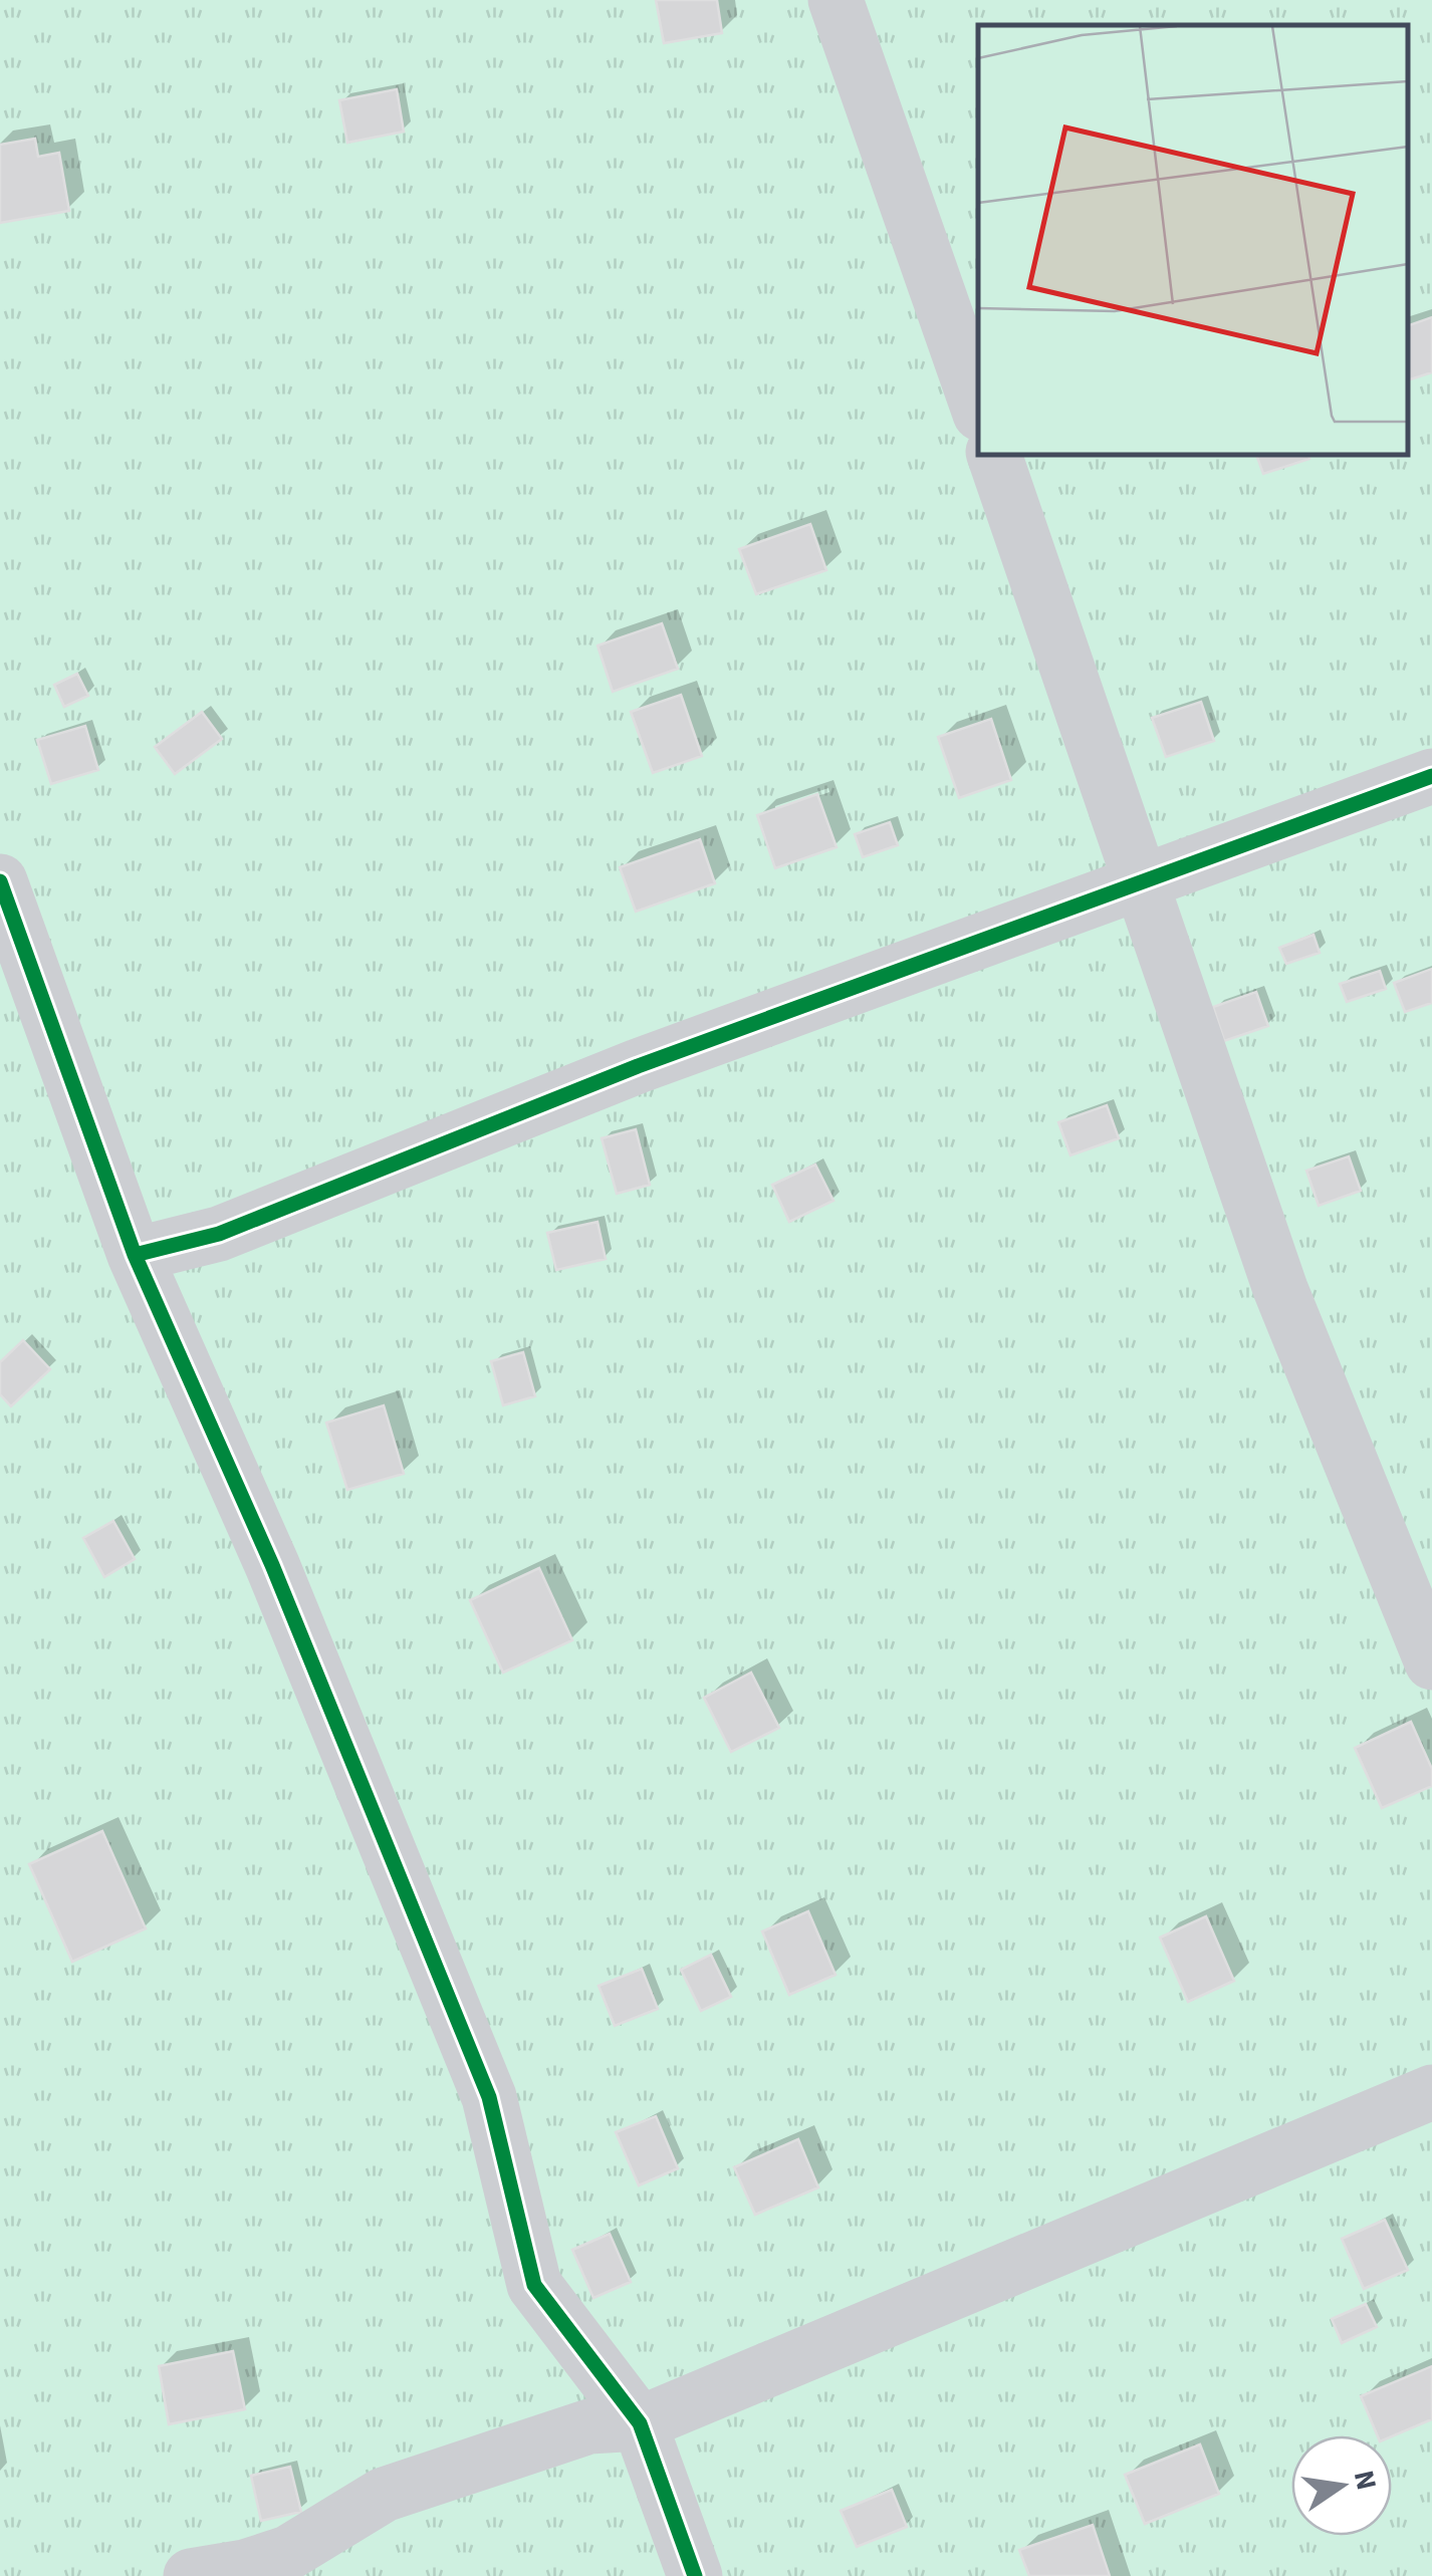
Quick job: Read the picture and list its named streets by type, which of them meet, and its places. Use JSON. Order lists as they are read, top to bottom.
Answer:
{
  "north": "right"
}
